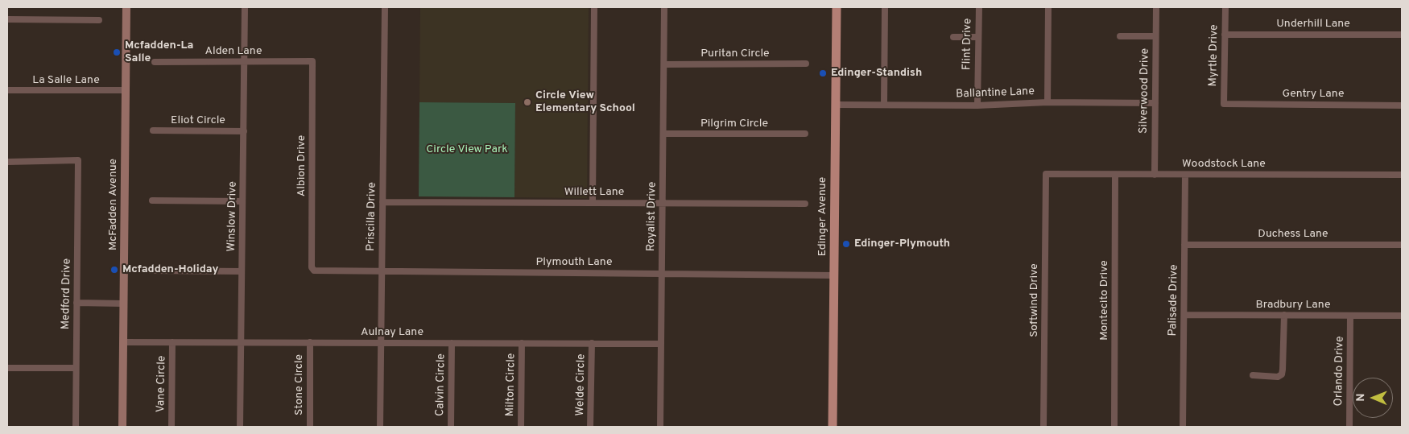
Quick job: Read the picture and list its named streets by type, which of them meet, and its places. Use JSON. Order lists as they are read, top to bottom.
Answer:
{
  "streets": {
    "main road": ["Edinger Avenue"],
    "street": [
      "Underhill Lane",
      "Flint Drive",
      "Alden Lane",
      "Puritan Circle",
      "Myrtle Drive",
      "La Salle Lane",
      "Silverwood Drive",
      "Ballantine Lane",
      "Gentry Lane",
      "Eliot Circle",
      "Pilgrim Circle",
      "Woodstock Lane",
      "Albion Drive",
      "Willett Lane",
      "McFadden Avenue",
      "Winslow Drive",
      "Priscilla Drive",
      "Royalist Drive",
      "Duchess Lane",
      "Plymouth Lane",
      "Medford Drive",
      "Softwind Drive",
      "Montecito Drive",
      "Palisade Drive",
      "Bradbury Lane",
      "Aulnay Lane",
      "Orlando Drive",
      "Vane Circle",
      "Stone Circle",
      "Calvin Circle",
      "Milton Circle",
      "Welde Circle"
    ]
  },
  "crossings": [
    ["Underhill Lane", "Myrtle Drive"],
    ["Flint Drive", "Ballantine Lane"],
    ["Alden Lane", "Albion Drive"],
    ["Alden Lane", "Winslow Drive"],
    ["Puritan Circle", "Royalist Drive"],
    ["Myrtle Drive", "Gentry Lane"],
    ["La Salle Lane", "McFadden Avenue"],
    ["Silverwood Drive", "Ballantine Lane"],
    ["Silverwood Drive", "Woodstock Lane"],
    ["Ballantine Lane", "Edinger Avenue"],
    ["Eliot Circle", "Winslow Drive"],
    ["Pilgrim Circle", "Royalist Drive"],
    ["Woodstock Lane", "Softwind Drive"],
    ["Woodstock Lane", "Montecito Drive"],
    ["Woodstock Lane", "Palisade Drive"],
    ["Albion Drive", "Plymouth Lane"],
    ["Willett Lane", "Priscilla Drive"],
    ["Willett Lane", "Royalist Drive"],
    ["McFadden Avenue", "Aulnay Lane"],
    ["Winslow Drive", "Aulnay Lane"],
    ["Priscilla Drive", "Plymouth Lane"],
    ["Priscilla Drive", "Aulnay Lane"],
    ["Royalist Drive", "Plymouth Lane"],
    ["Royalist Drive", "Aulnay Lane"],
    ["Edinger Avenue", "Plymouth Lane"],
    ["Duchess Lane", "Palisade Drive"],
    ["Palisade Drive", "Bradbury Lane"],
    ["Bradbury Lane", "Orlando Drive"],
    ["Aulnay Lane", "Vane Circle"],
    ["Aulnay Lane", "Stone Circle"],
    ["Aulnay Lane", "Calvin Circle"],
    ["Aulnay Lane", "Milton Circle"],
    ["Aulnay Lane", "Welde Circle"]
  ],
  "parks": ["Circle View Park"],
  "places": [
    "Mcfadden-La Salle",
    "Edinger-Standish",
    "Circle View Elementary School",
    "Edinger-Plymouth",
    "Mcfadden-Holiday"
  ],
  "north": "left"
}
